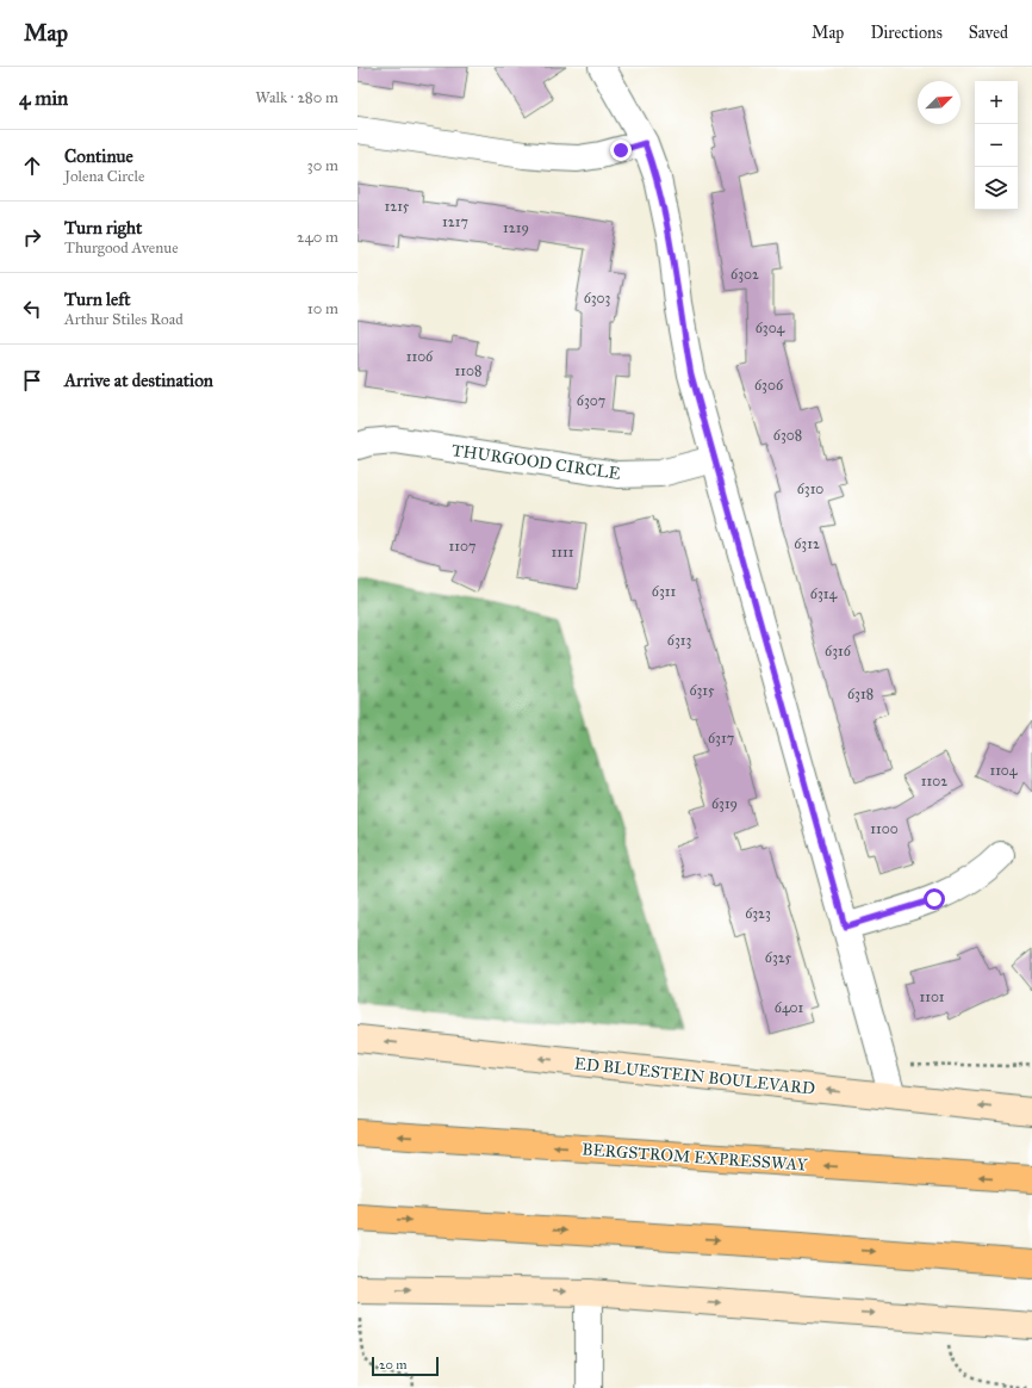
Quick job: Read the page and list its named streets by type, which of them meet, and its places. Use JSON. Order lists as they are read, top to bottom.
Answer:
{
  "streets": {
    "highway": ["BERGSTROM EXPRESSWAY"],
    "main road": ["ED BLUESTEIN BOULEVARD"],
    "street": ["THURGOOD CIRCLE"]
  },
  "house_numbers": [
    "1215",
    "1217",
    "1219",
    "6302",
    "6303",
    "6304",
    "1106",
    "1108",
    "6306",
    "6307",
    "6308",
    "6310",
    "6312",
    "1107",
    "1111",
    "6311",
    "6314",
    "6313",
    "6316",
    "6315",
    "6318",
    "6317",
    "1104",
    "1102",
    "6319",
    "1100",
    "6323",
    "6325",
    "1101",
    "6401"
  ],
  "scale_bar": "20 m",
  "north": "top right",
  "page": {
    "header": "Map",
    "nav": ["Map", "Directions", "Saved"],
    "heading": ["4 min", "Walk · 280 m"],
    "map_buttons": ["+", "−"],
    "list": [
      ["Continue", "Jolena Circle", "30 m"],
      ["Turn right", "Thurgood Avenue", "240 m"],
      ["Turn left", "Arthur Stiles Road", "10 m"],
      "Arrive at destination"
    ],
    "scale": "20 m"
  }
}
